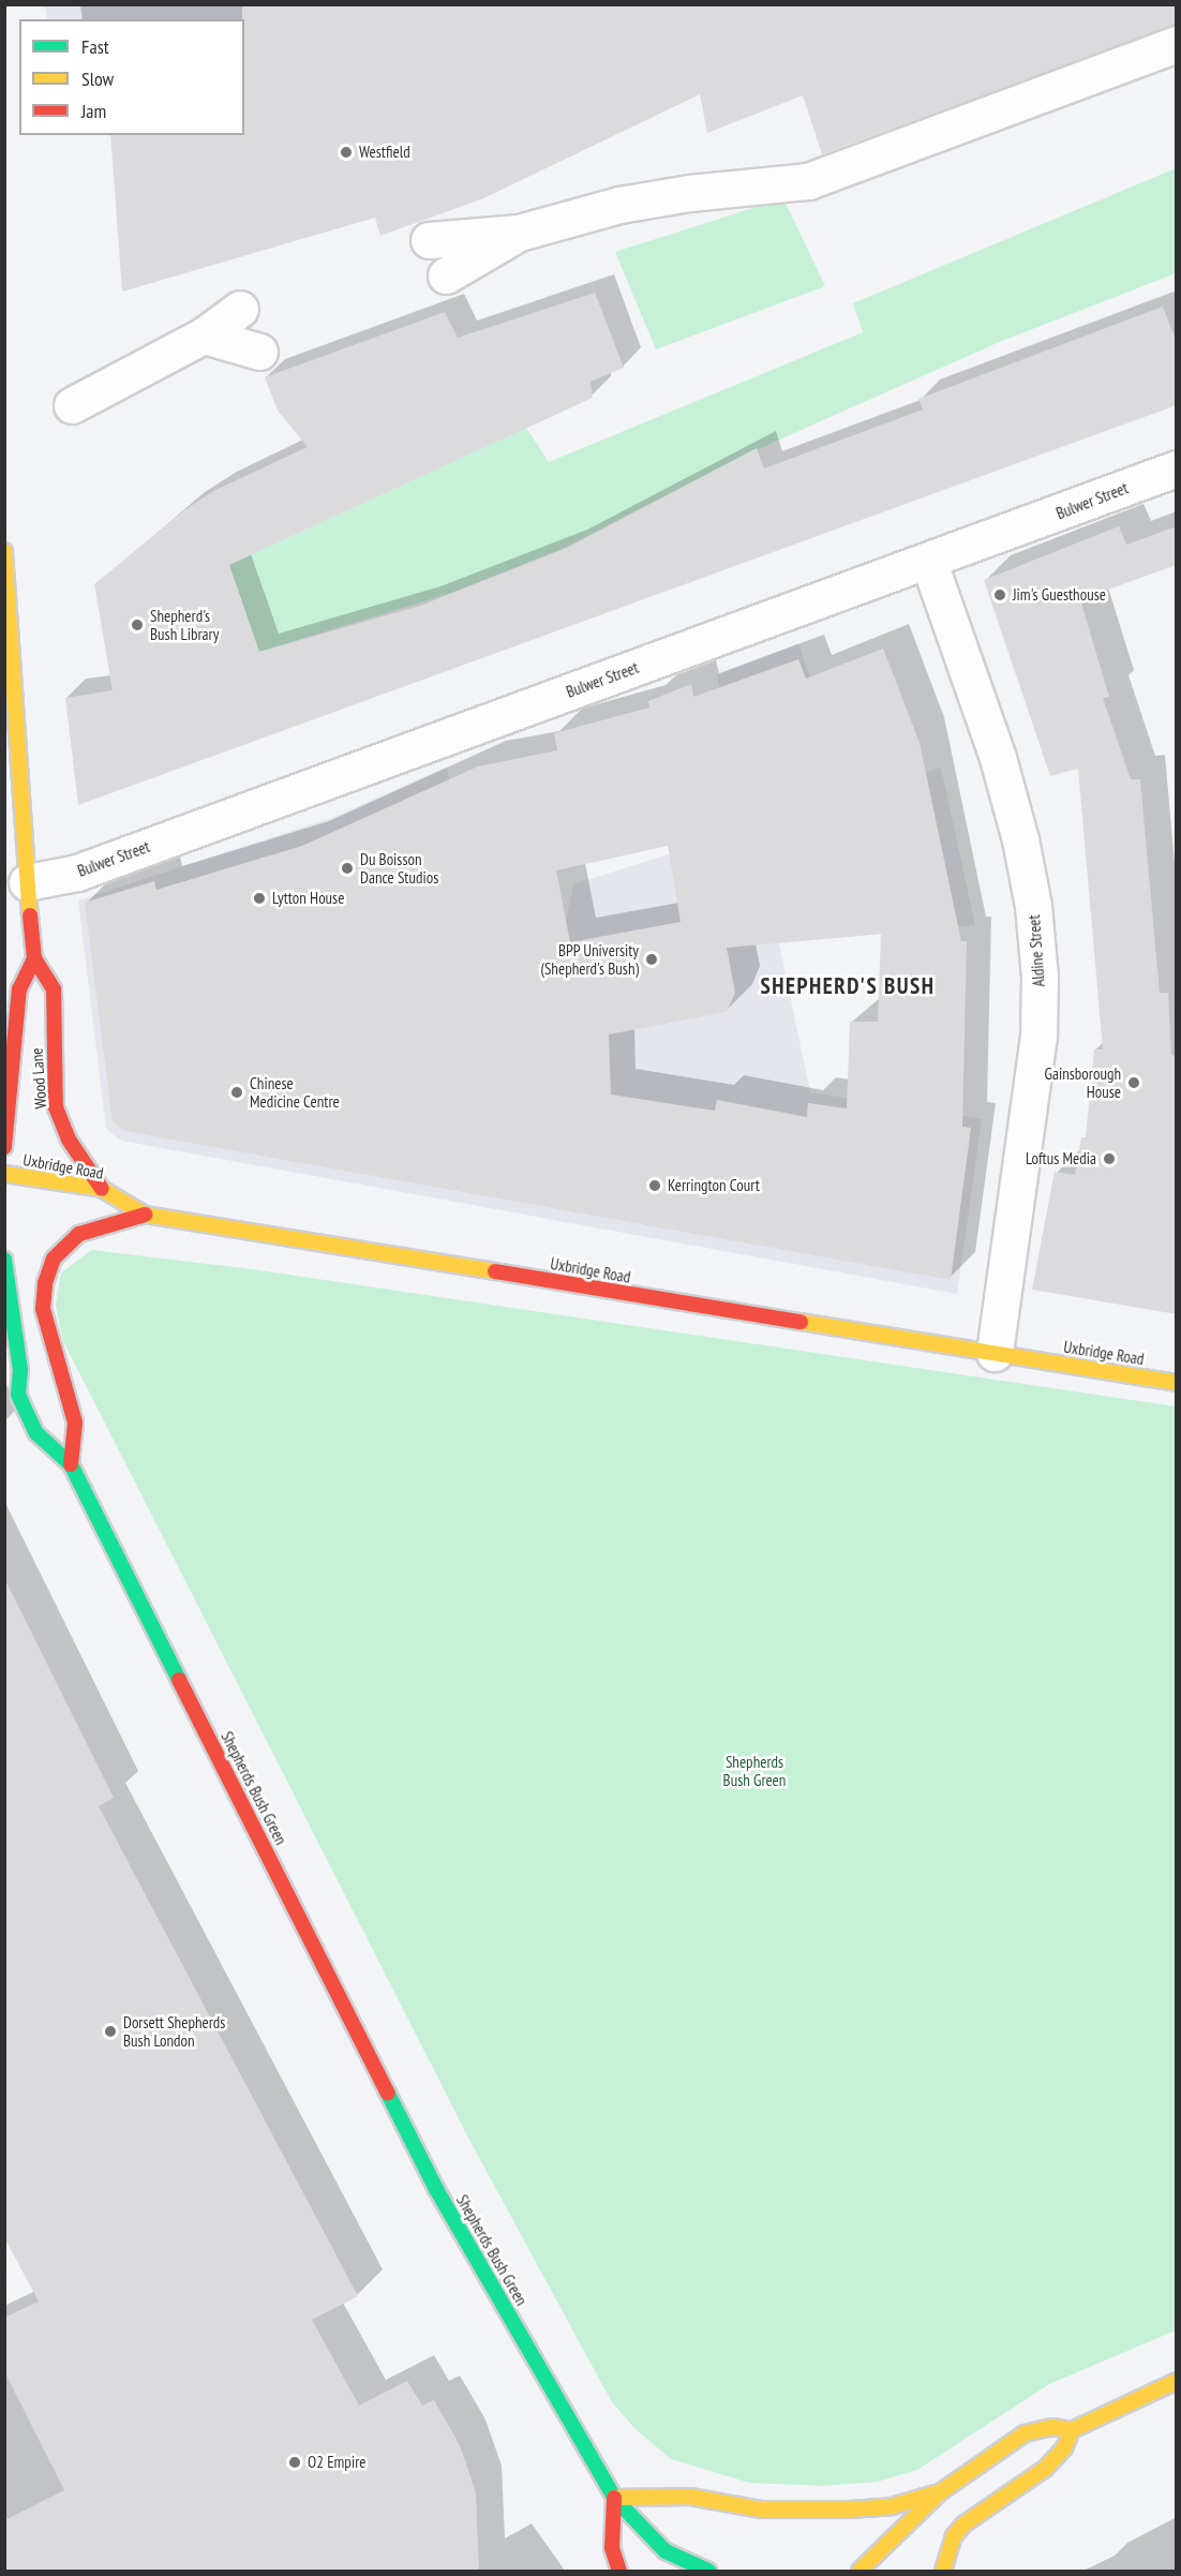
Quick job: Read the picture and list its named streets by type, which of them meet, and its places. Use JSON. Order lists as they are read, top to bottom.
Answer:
{
  "streets": {
    "main road": ["Wood Lane", "Uxbridge Road", "Shepherds Bush Green"],
    "street": ["Bulwer Street", "Aldine Street"]
  },
  "crossings": [
    ["Bulwer Street", "Aldine Street"],
    ["Bulwer Street", "Wood Lane"],
    ["Aldine Street", "Uxbridge Road"],
    ["Wood Lane", "Uxbridge Road"]
  ],
  "districts": ["SHEPHERD'S BUSH"],
  "parks": ["Shepherds Bush Green"],
  "places": [
    "Westfield",
    "Jim's Guesthouse",
    "Shepherd's Bush Library",
    "Du Boisson Dance Studios",
    "Lytton House",
    "BPP University (Shepherd's Bush)",
    "Gainsborough House",
    "Chinese Medicine Centre",
    "Loftus Media",
    "Kerrington Court",
    "Dorsett Shepherds Bush London",
    "O2 Empire"
  ],
  "legend": ["Fast", "Slow", "Jam"]
}
